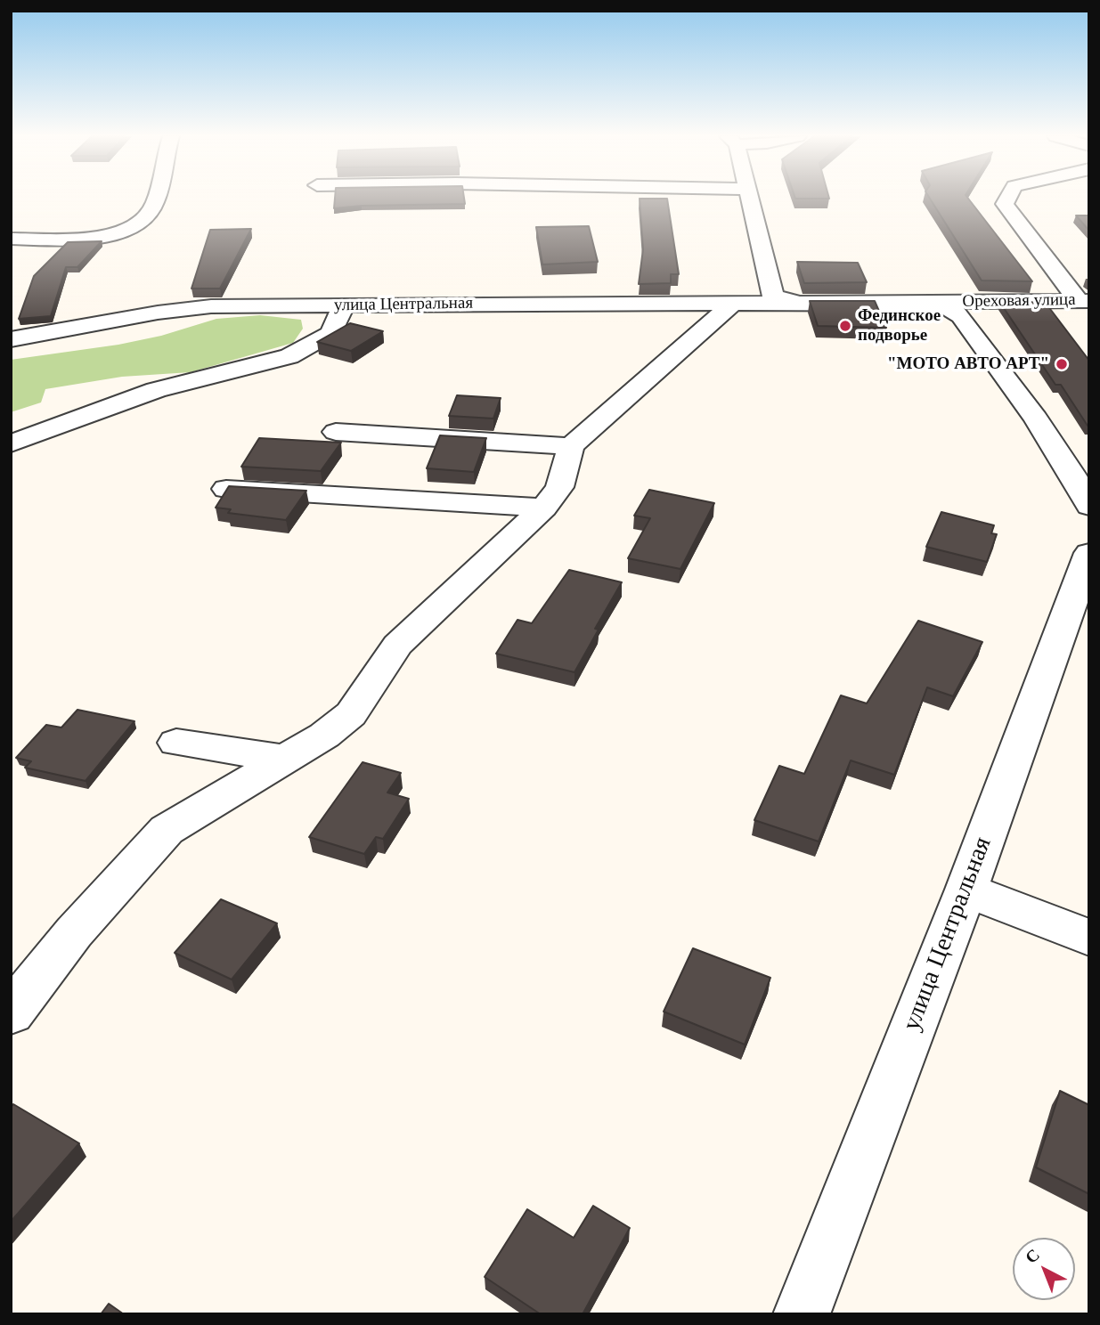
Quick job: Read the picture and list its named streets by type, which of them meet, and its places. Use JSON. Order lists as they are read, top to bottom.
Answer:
{
  "streets": {
    "street": ["Ореховая улица", "улица Центральная"]
  },
  "crossings": [
    ["Ореховая улица", "улица Центральная"]
  ],
  "places": ["Фединское подворье", "\"МОТО АВТО АРТ\""],
  "north": "top left"
}
